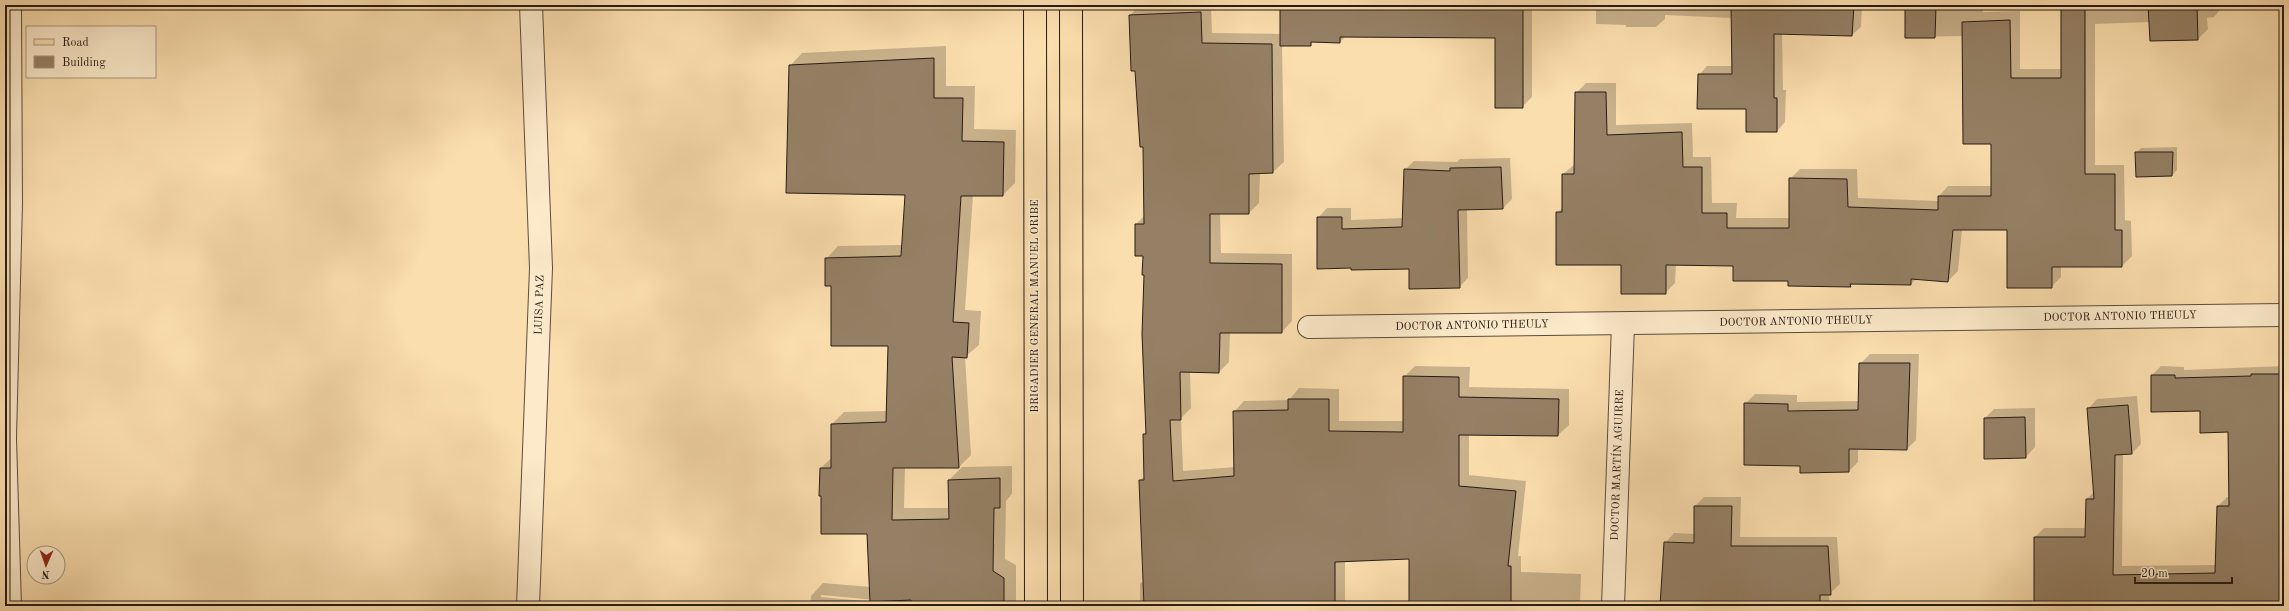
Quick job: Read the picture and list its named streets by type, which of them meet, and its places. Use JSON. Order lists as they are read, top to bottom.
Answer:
{
  "streets": {
    "main road": ["BRIGADIER GENERAL MANUEL ORIBE"],
    "street": ["LUISA PAZ", "DOCTOR ANTONIO THEULY", "DOCTOR MARTÍN AGUIRRE"]
  },
  "crossings": [
    ["DOCTOR ANTONIO THEULY", "DOCTOR MARTÍN AGUIRRE"]
  ],
  "legend": ["Road", "Building"],
  "scale_bar": "20 m",
  "north": "bottom"
}
